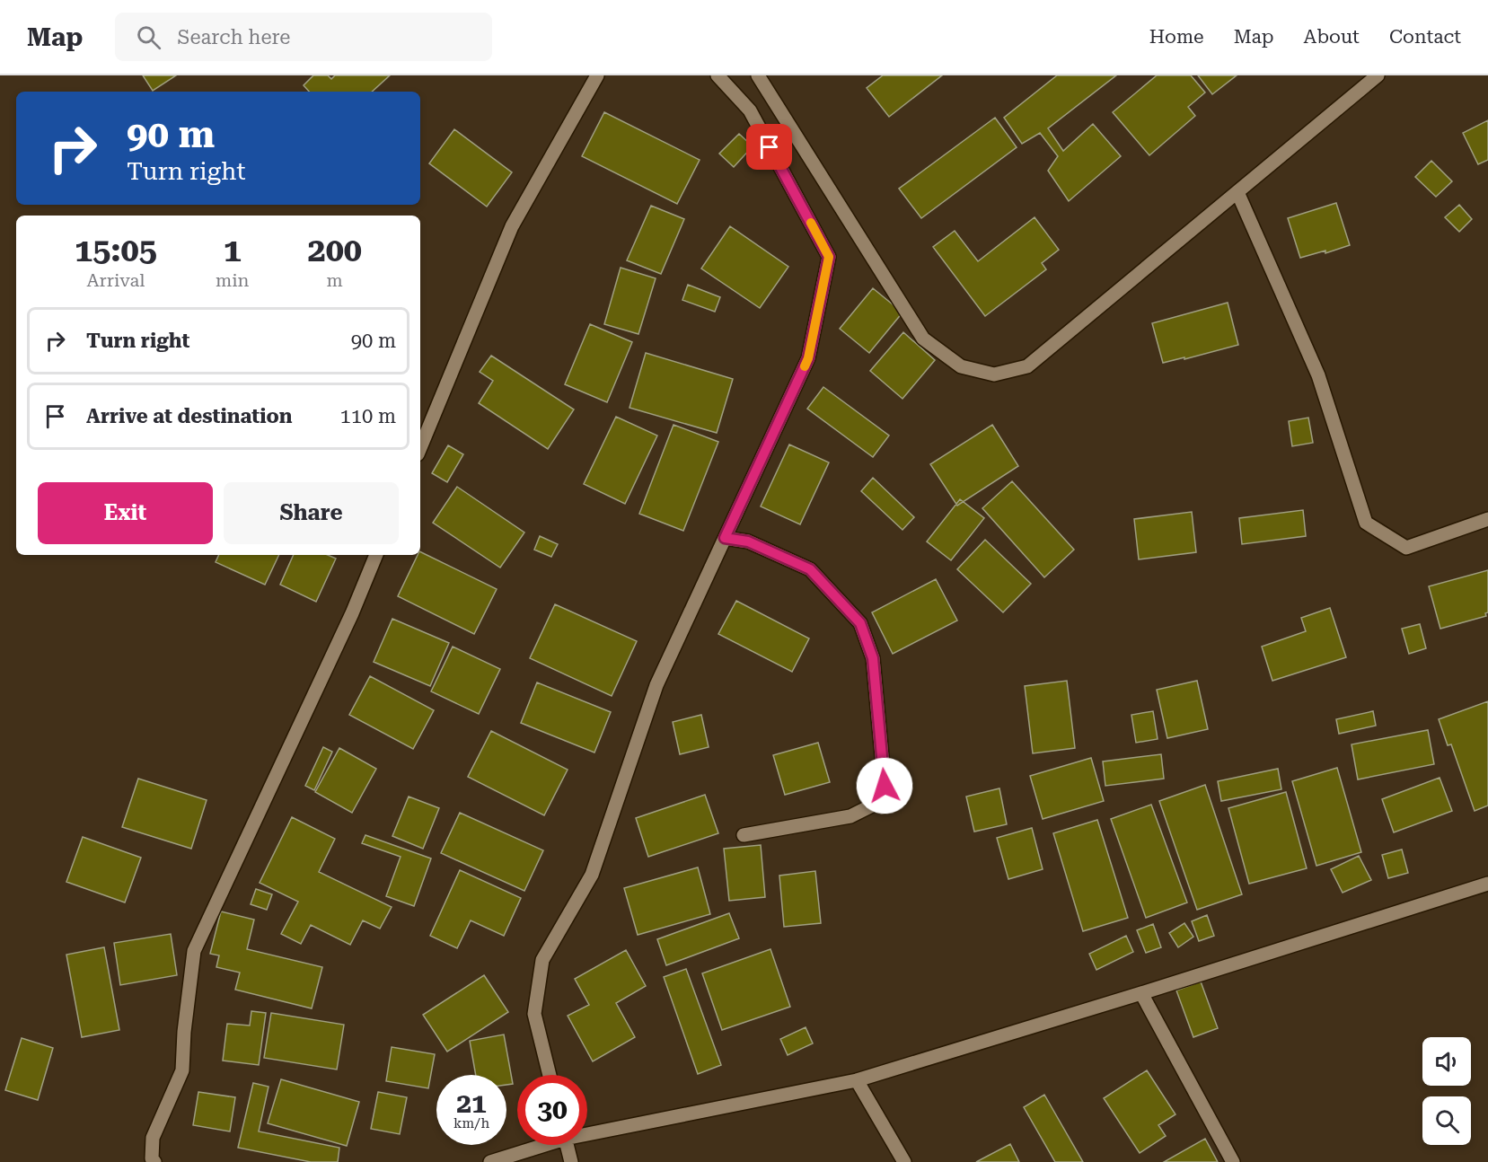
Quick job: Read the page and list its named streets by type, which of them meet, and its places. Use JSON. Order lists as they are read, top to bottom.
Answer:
{
  "page": {
    "header": "Map",
    "search": "Search here",
    "nav": [
      "Home",
      "Map",
      "About",
      "Contact"
    ],
    "turn": ["90 m", "Turn right"],
    "eta": [
      "15:05",
      "Arrival",
      "1",
      "min",
      "200",
      "m"
    ],
    "list": [
      {
        "name": "Turn right",
        "value": "90 m"
      },
      {
        "name": "Arrive at destination",
        "value": "110 m"
      }
    ],
    "buttons": ["Exit", "Share"],
    "speed": "21 km/h",
    "limit": "30"
  }
}
